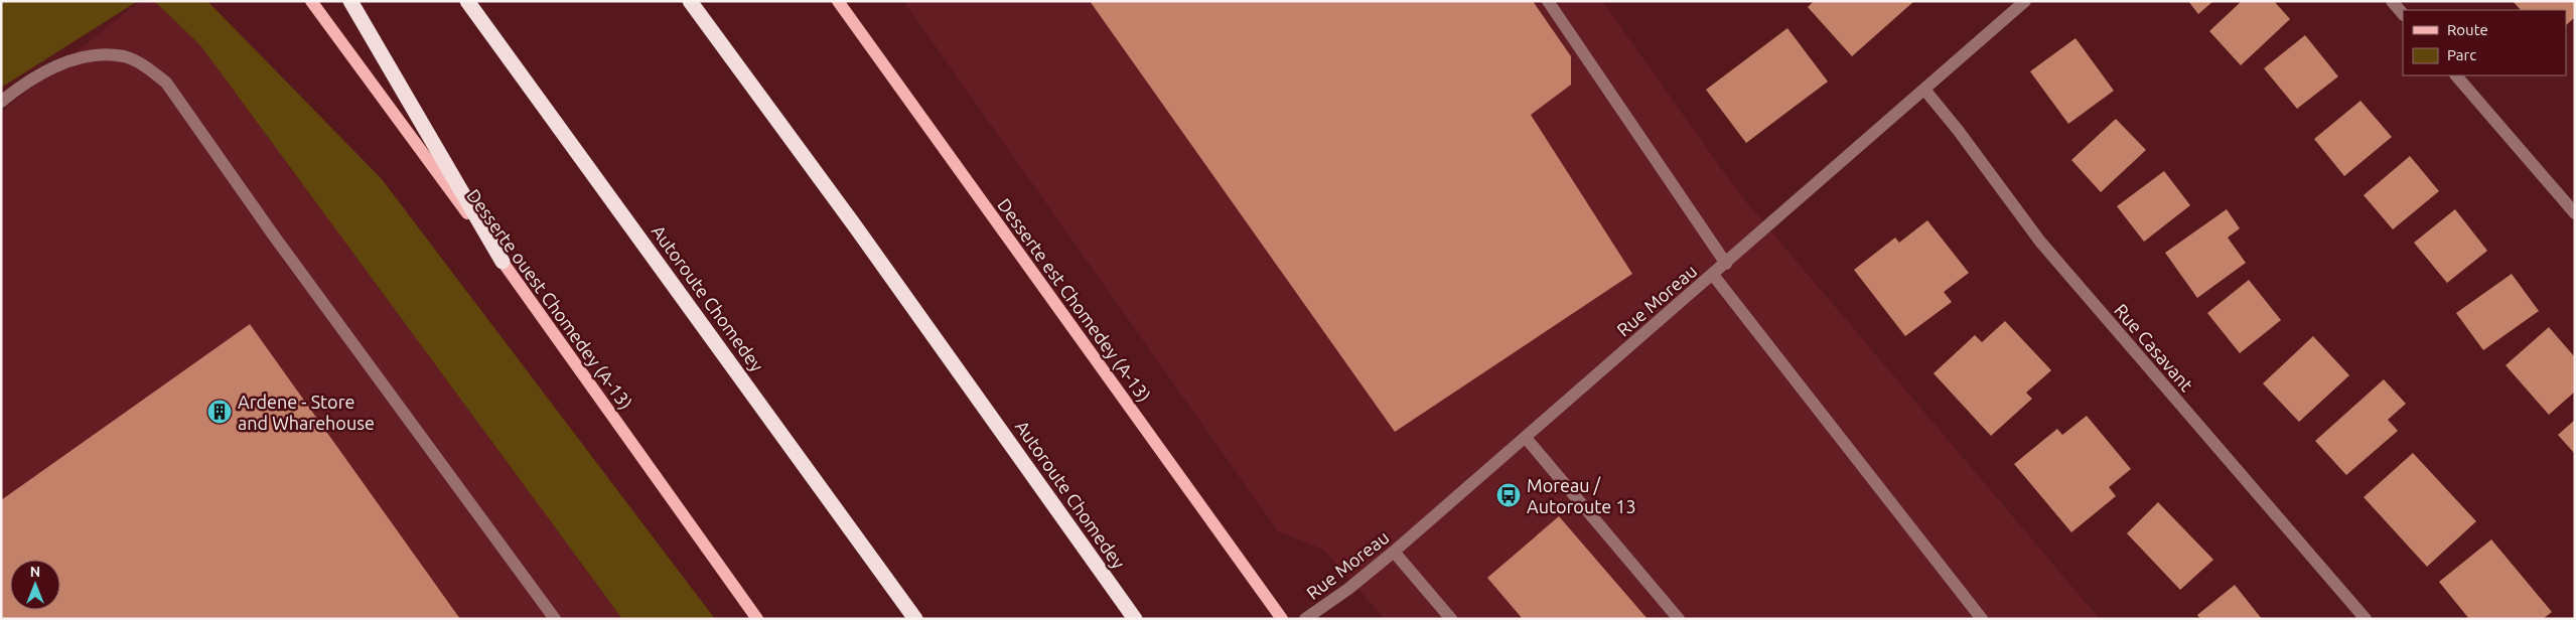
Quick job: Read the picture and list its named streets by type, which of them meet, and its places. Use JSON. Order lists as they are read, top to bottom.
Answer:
{
  "streets": {
    "highway": ["Autoroute Chomedey"],
    "main road": ["Desserte ouest Chomedey (A-13)", "Desserte est Chomedey (A-13)"],
    "street": ["Rue Moreau", "Rue Casavant"]
  },
  "crossings": [
    ["Rue Moreau", "Rue Casavant"]
  ],
  "places": {
    "building": ["Ardene - Store and Wharehouse"],
    "bus stop": ["Moreau / Autoroute 13"]
  },
  "legend": ["Route", "Parc"],
  "north": "top"
}
